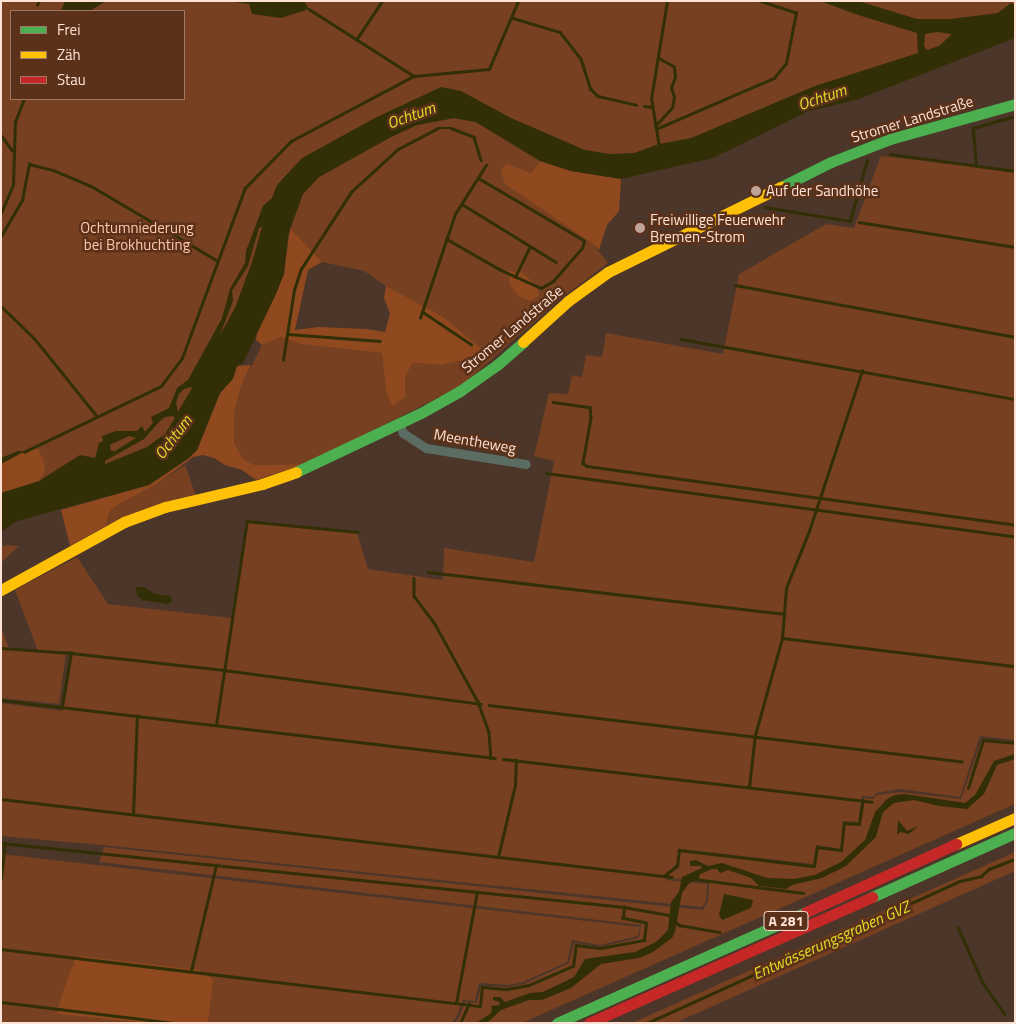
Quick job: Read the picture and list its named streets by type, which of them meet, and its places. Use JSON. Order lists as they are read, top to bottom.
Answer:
{
  "streets": {
    "main road": ["Stromer Landstraße", "A 281"],
    "street": ["Meentheweg"]
  },
  "crossings": [
    ["Stromer Landstraße", "Meentheweg"]
  ],
  "water": ["Ochtum", "Entwässerungsgraben GVZ"],
  "parks": ["Ochtumniederung bei Brokhuchting"],
  "places": ["Auf der Sandhöhe", "Freiwillige Feuerwehr Bremen-Strom"],
  "legend": ["Frei", "Zäh", "Stau"]
}
